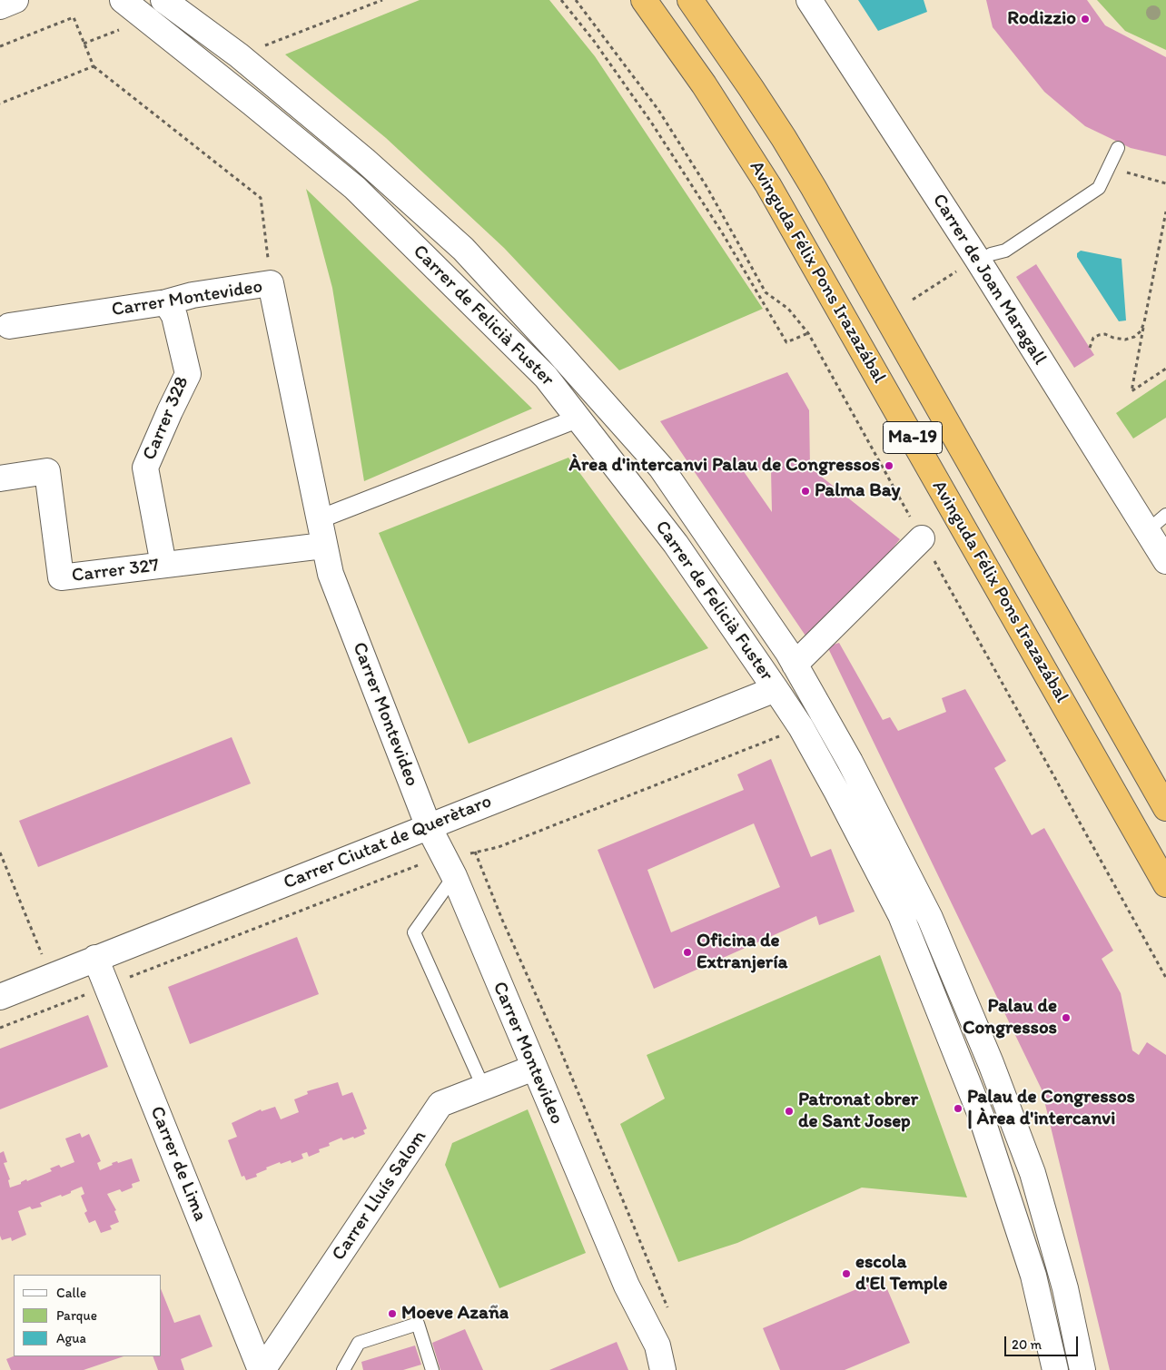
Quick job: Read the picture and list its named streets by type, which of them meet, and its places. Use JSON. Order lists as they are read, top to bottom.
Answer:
{
  "streets": {
    "highway": ["Avinguda Félix Pons Irazazábal", "Ma-19"],
    "street": [
      "Carrer de Joan Maragall",
      "Carrer Montevideo",
      "Carrer de Felicià Fuster",
      "Carrer 328",
      "Carrer 327",
      "Carrer Ciutat de Querètaro",
      "Carrer de Lima",
      "Carrer Lluís Salom"
    ]
  },
  "crossings": [
    ["Carrer Montevideo", "Carrer 328"],
    ["Carrer Montevideo", "Carrer 327"],
    ["Carrer Montevideo", "Carrer Ciutat de Querètaro"],
    ["Carrer Montevideo", "Carrer Lluís Salom"],
    ["Carrer de Felicià Fuster", "Carrer Ciutat de Querètaro"],
    ["Carrer 328", "Carrer 327"],
    ["Carrer Ciutat de Querètaro", "Carrer de Lima"],
    ["Carrer de Lima", "Carrer Lluís Salom"]
  ],
  "places": [
    "Rodizzio",
    "Àrea d'intercanvi Palau de Congressos",
    "Palma Bay",
    "Oficina de Extranjería",
    "Palau de Congressos",
    "Palau de Congressos | Àrea d'intercanvi",
    "Patronat obrer de Sant Josep",
    "escola d'El Temple",
    "Moeve Azaña"
  ],
  "legend": ["Calle", "Parque", "Agua"],
  "scale_bar": "20 m"
}
